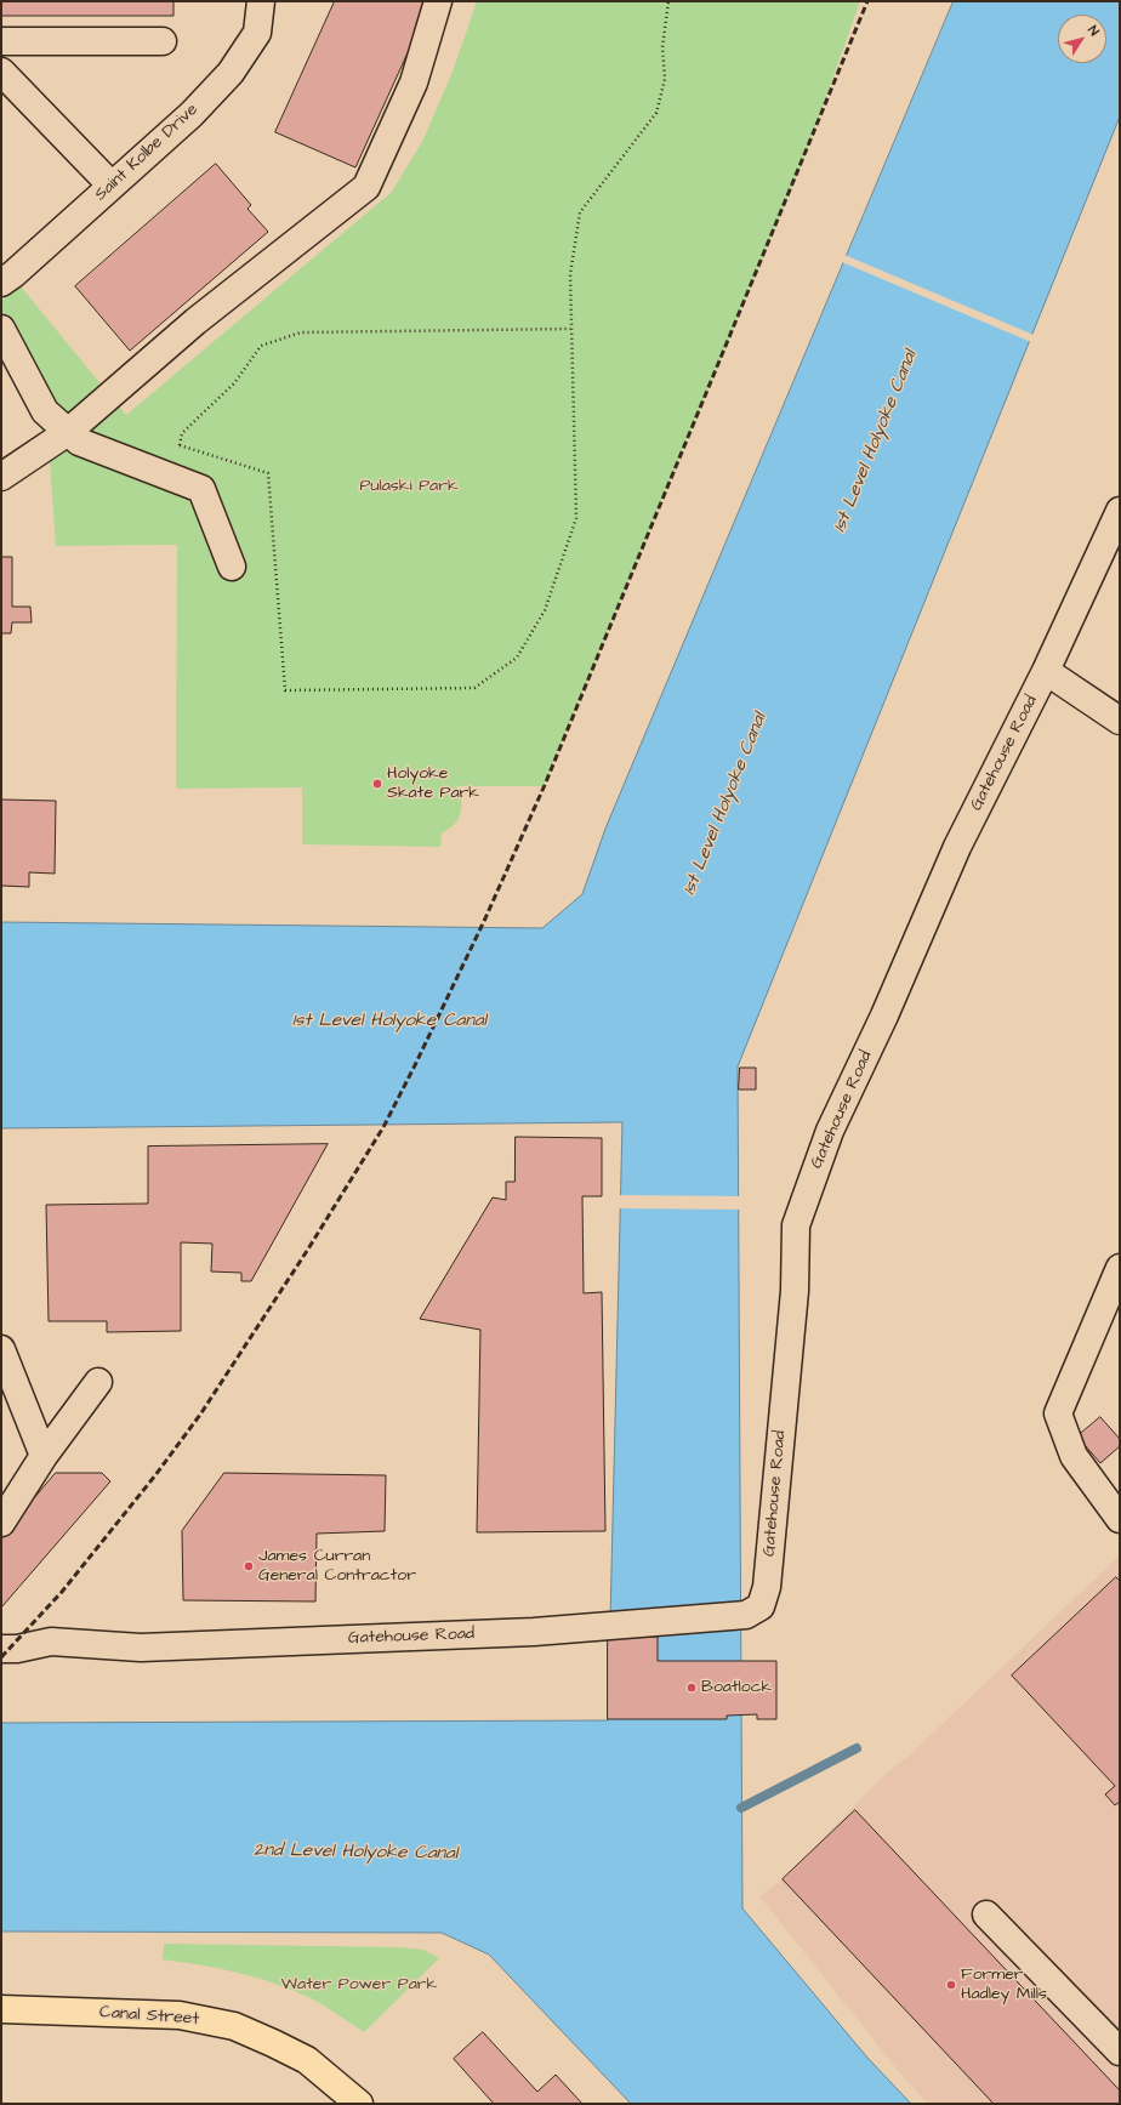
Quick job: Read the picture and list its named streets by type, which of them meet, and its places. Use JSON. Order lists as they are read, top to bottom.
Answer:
{
  "streets": {
    "main road": ["Canal Street"],
    "street": ["Saint Kolbe Drive", "Gatehouse Road"]
  },
  "water": ["1st Level Holyoke Canal", "2nd Level Holyoke Canal"],
  "parks": ["Pulaski Park", "Water Power Park"],
  "places": [
    "Holyoke Skate Park",
    "James Curran General Contractor",
    "Boatlock",
    "Former Hadley Mills"
  ],
  "north": "top right"
}
